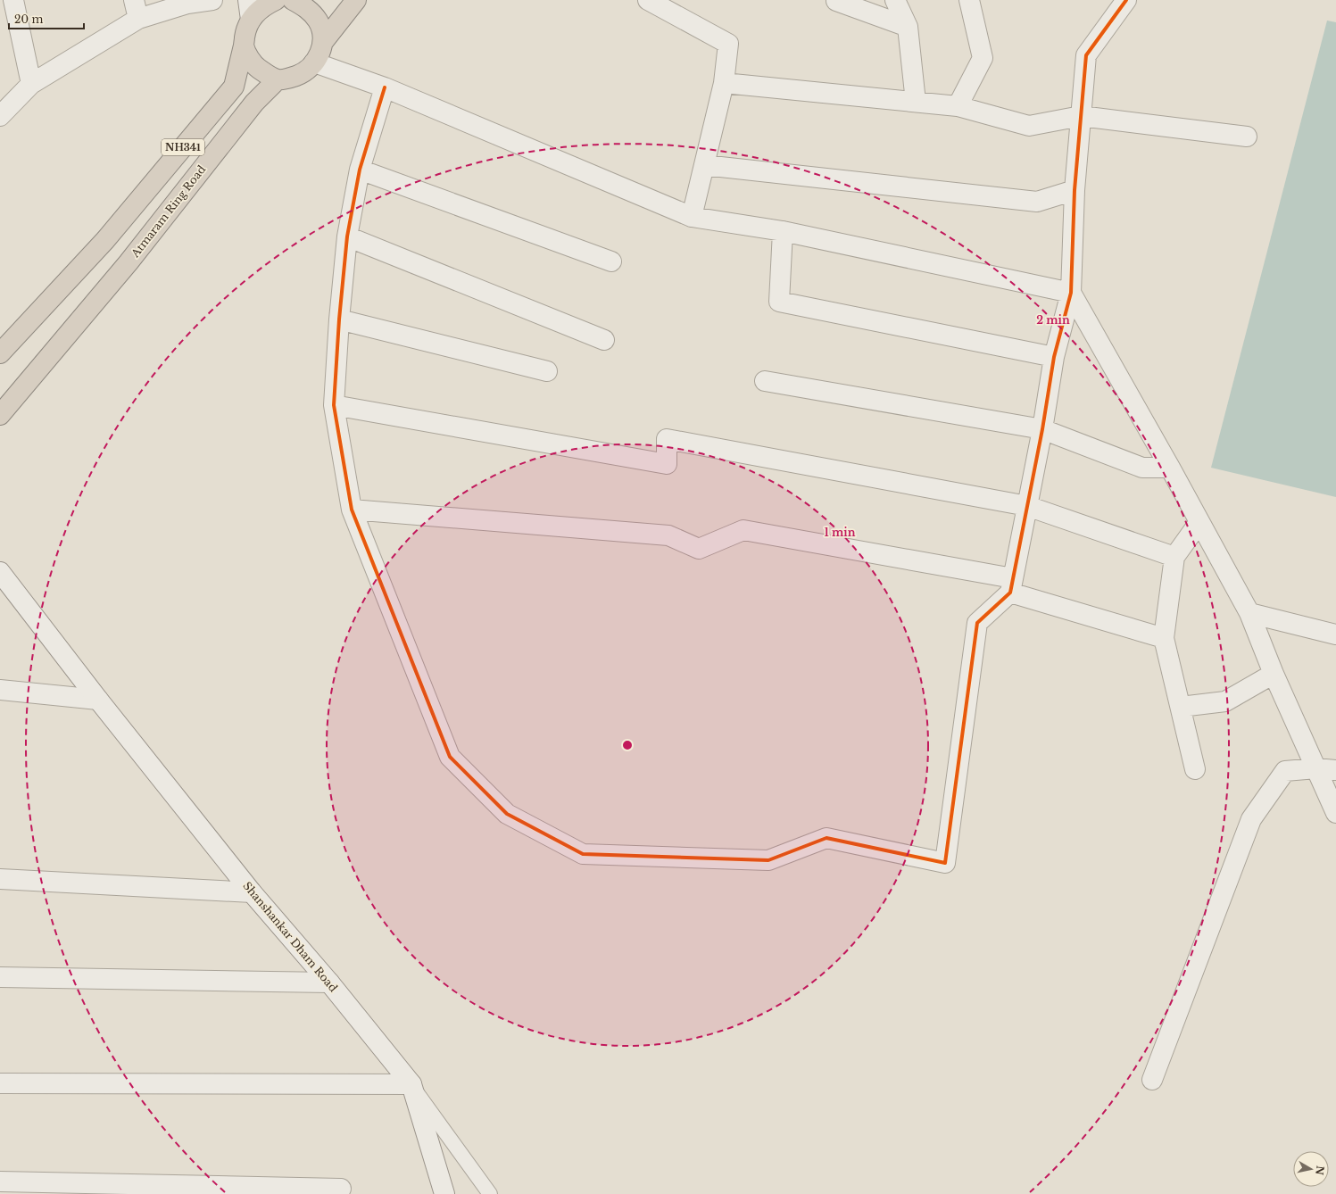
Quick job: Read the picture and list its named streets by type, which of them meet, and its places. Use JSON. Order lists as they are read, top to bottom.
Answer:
{
  "streets": {
    "highway": ["NH341", "Atmaram Ring Road"],
    "street": ["Shanshankar Dham Road"]
  },
  "scale_bar": "20 m",
  "north": "right",
  "rings": ["2 min", "1 min"]
}
